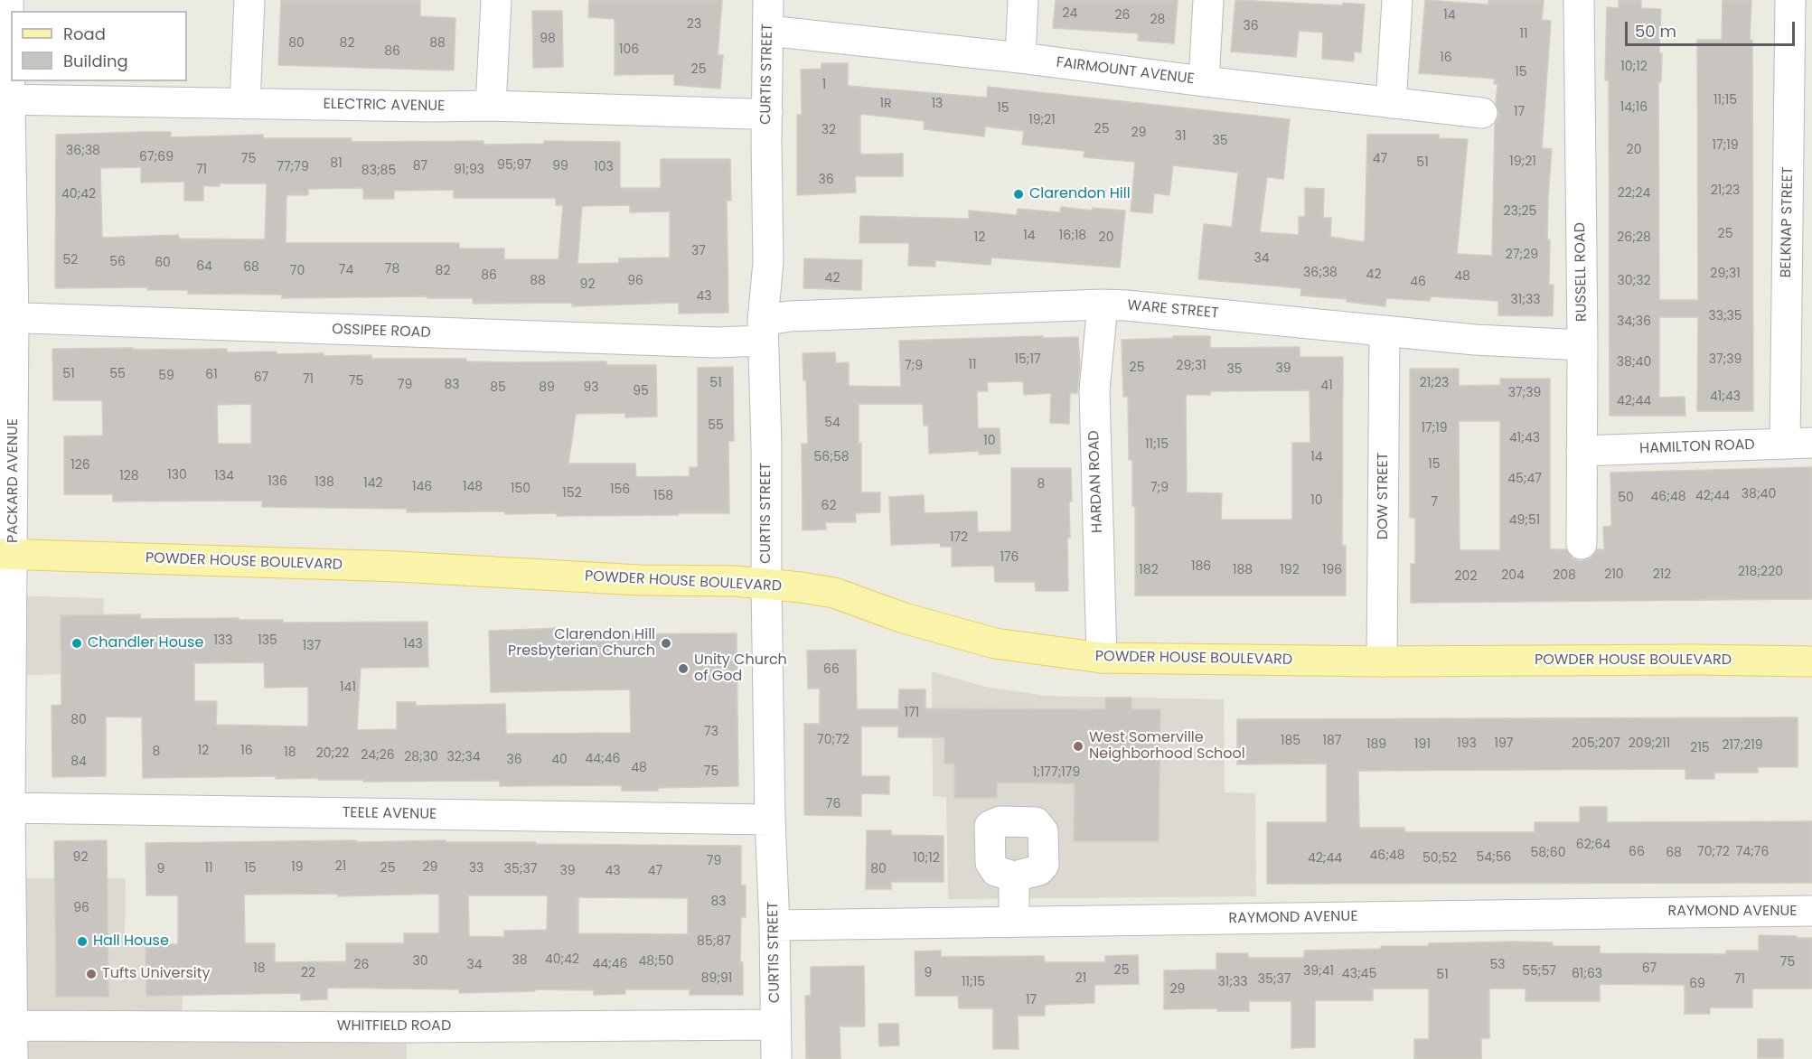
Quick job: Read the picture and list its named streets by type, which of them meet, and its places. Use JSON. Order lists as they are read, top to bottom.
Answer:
{
  "streets": {
    "main road": ["POWDER HOUSE BOULEVARD"],
    "street": [
      "FAIRMOUNT AVENUE",
      "CURTIS STREET",
      "ELECTRIC AVENUE",
      "BELKNAP STREET",
      "RUSSELL ROAD",
      "WARE STREET",
      "OSSIPEE ROAD",
      "HAMILTON ROAD",
      "PACKARD AVENUE",
      "HARDAN ROAD",
      "DOW STREET",
      "TEELE AVENUE",
      "RAYMOND AVENUE",
      "WHITFIELD ROAD"
    ]
  },
  "crossings": [
    ["FAIRMOUNT AVENUE", "CURTIS STREET"],
    ["CURTIS STREET", "ELECTRIC AVENUE"],
    ["CURTIS STREET", "WARE STREET"],
    ["CURTIS STREET", "OSSIPEE ROAD"],
    ["CURTIS STREET", "POWDER HOUSE BOULEVARD"],
    ["CURTIS STREET", "TEELE AVENUE"],
    ["CURTIS STREET", "RAYMOND AVENUE"],
    ["CURTIS STREET", "WHITFIELD ROAD"],
    ["ELECTRIC AVENUE", "PACKARD AVENUE"],
    ["BELKNAP STREET", "HAMILTON ROAD"],
    ["RUSSELL ROAD", "WARE STREET"],
    ["RUSSELL ROAD", "HAMILTON ROAD"],
    ["WARE STREET", "OSSIPEE ROAD"],
    ["WARE STREET", "HARDAN ROAD"],
    ["WARE STREET", "DOW STREET"],
    ["OSSIPEE ROAD", "PACKARD AVENUE"],
    ["PACKARD AVENUE", "POWDER HOUSE BOULEVARD"],
    ["PACKARD AVENUE", "TEELE AVENUE"],
    ["PACKARD AVENUE", "WHITFIELD ROAD"],
    ["HARDAN ROAD", "POWDER HOUSE BOULEVARD"],
    ["DOW STREET", "POWDER HOUSE BOULEVARD"]
  ],
  "places": [
    "Clarendon Hill",
    "Chandler House",
    "Clarendon Hill Presbyterian Church",
    "Unity Church of God",
    "West Somerville Neighborhood School",
    "Hall House",
    "Tufts University"
  ],
  "house_numbers": [
    "24",
    "26",
    "14",
    "28",
    "23",
    "36",
    "11",
    "98",
    "80",
    "82",
    "88",
    "106",
    "86",
    "16",
    "10;12",
    "25",
    "15",
    "1",
    "11;15",
    "1R",
    "13",
    "14;16",
    "15",
    "17",
    "19;21",
    "25",
    "32",
    "29",
    "31",
    "35",
    "17;19",
    "20",
    "36;38",
    "67;69",
    "75",
    "47",
    "19;21",
    "51",
    "81",
    "95;97",
    "87",
    "99",
    "77;79",
    "103",
    "71",
    "91;93",
    "83;85",
    "36",
    "21;23",
    "22;24",
    "40;42",
    "23;25",
    "25",
    "14",
    "16;18",
    "12",
    "20",
    "26;28",
    "37",
    "27;29",
    "34",
    "52",
    "56",
    "60",
    "64",
    "68",
    "78",
    "74",
    "70",
    "82",
    "36;38",
    "29;31",
    "42",
    "86",
    "48",
    "42",
    "88",
    "96",
    "30;32",
    "46",
    "92",
    "43",
    "31;33",
    "33;35",
    "34;36",
    "15;17",
    "37;39",
    "38;40",
    "11",
    "7;9",
    "29;31",
    "25",
    "39",
    "35",
    "51",
    "55",
    "61",
    "59",
    "67",
    "71",
    "75",
    "51",
    "21;23",
    "79",
    "83",
    "41",
    "85",
    "89",
    "93",
    "95",
    "37;39",
    "41;43",
    "42;44",
    "54",
    "55",
    "17;19",
    "41;43",
    "10",
    "11;15",
    "56;58",
    "14",
    "15",
    "126",
    "130",
    "128",
    "134",
    "45;47",
    "136",
    "138",
    "142",
    "8",
    "146",
    "148",
    "7;9",
    "150",
    "156",
    "152",
    "38;40",
    "158",
    "42;44",
    "46;48",
    "50",
    "10",
    "7",
    "62",
    "49;51",
    "172",
    "176",
    "186",
    "182",
    "188",
    "192",
    "196",
    "218;220",
    "210",
    "212",
    "204",
    "208",
    "202",
    "133",
    "135",
    "143",
    "137",
    "66",
    "141",
    "171",
    "80",
    "73",
    "70;72",
    "185",
    "187",
    "193",
    "197",
    "205;207",
    "209;211",
    "189",
    "191",
    "217;219",
    "215",
    "12",
    "16",
    "8",
    "18",
    "20;22",
    "24;26",
    "28;30",
    "32;34",
    "44;46",
    "36",
    "40",
    "84",
    "48",
    "75",
    "1;177;179",
    "76",
    "62;64",
    "66",
    "70;72",
    "74;76",
    "58;60",
    "68",
    "46;48",
    "92",
    "54;56",
    "10;12",
    "42;44",
    "50;52",
    "79",
    "21",
    "19",
    "29",
    "11",
    "15",
    "25",
    "33",
    "9",
    "35;37",
    "80",
    "39",
    "43",
    "47",
    "83",
    "96",
    "85;87",
    "40;42",
    "38",
    "30",
    "48;50",
    "75",
    "44;46",
    "26",
    "34",
    "53",
    "18",
    "67",
    "25",
    "39;41",
    "55;57",
    "22",
    "9",
    "43;45",
    "61;63",
    "51",
    "89;91",
    "21",
    "35;37",
    "71",
    "11;15",
    "31;33",
    "69",
    "29",
    "17"
  ],
  "legend": ["Road", "Building"],
  "scale_bar": "50 m"
}
